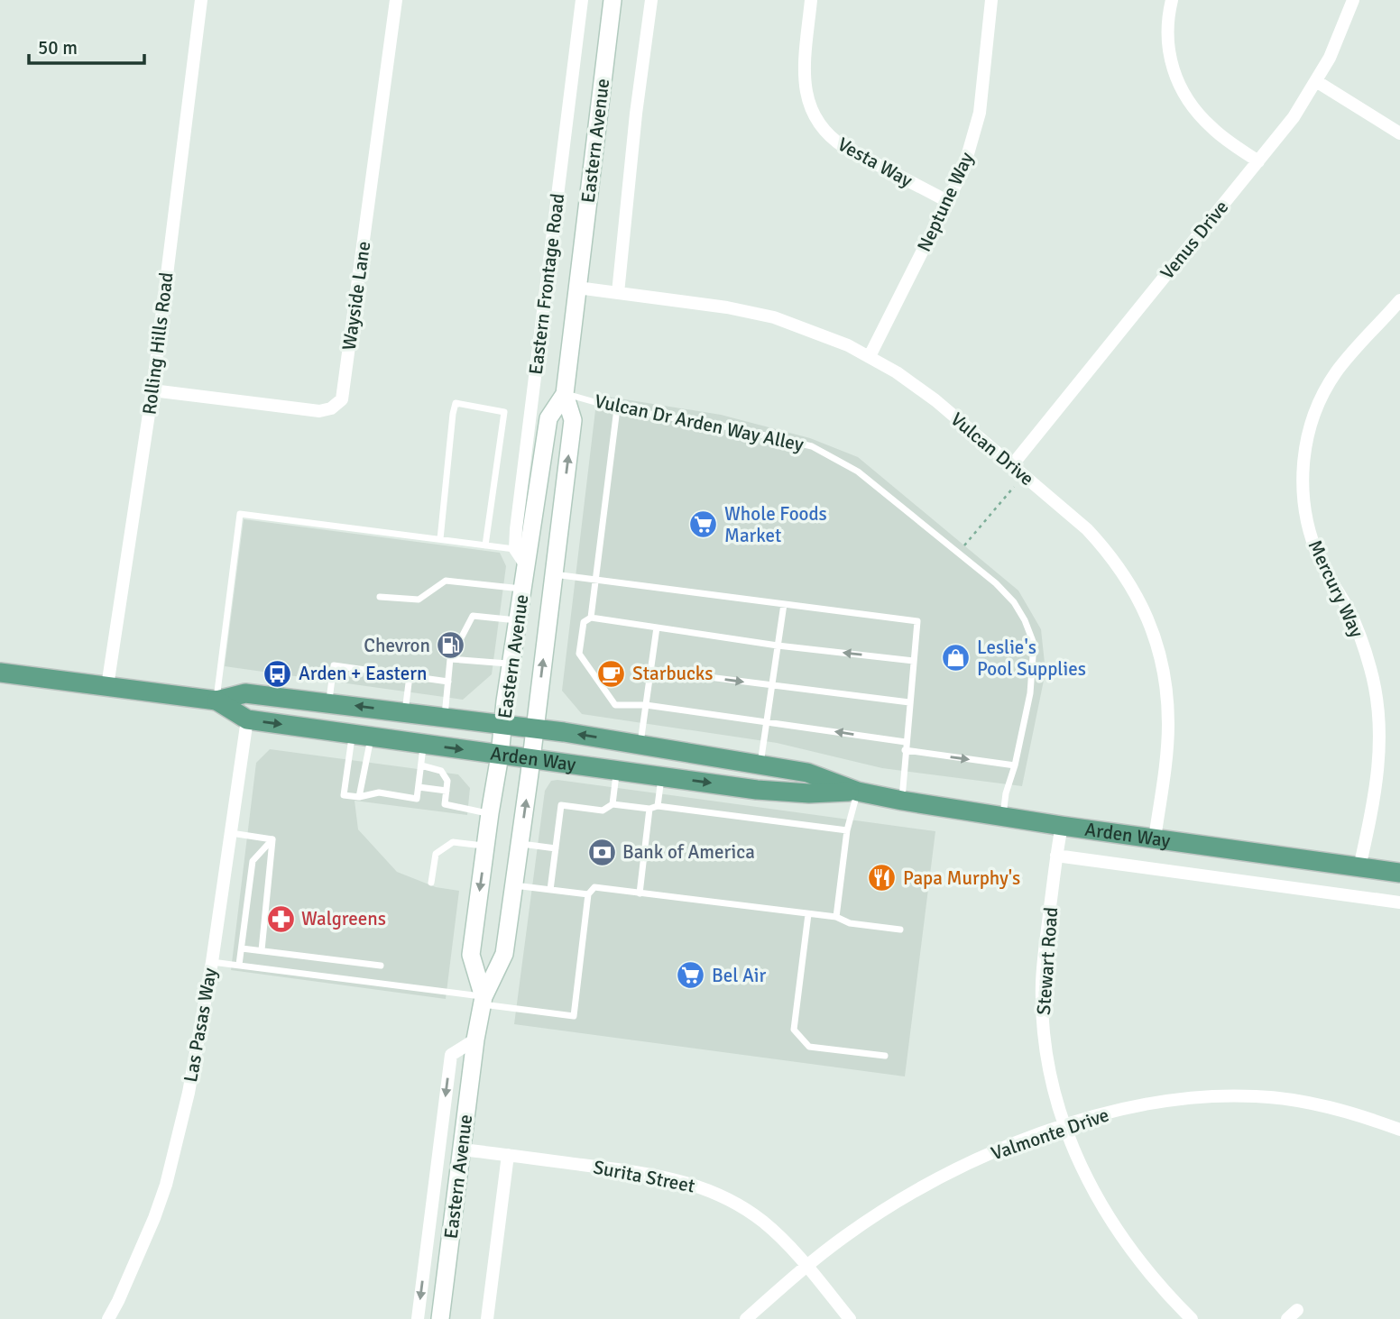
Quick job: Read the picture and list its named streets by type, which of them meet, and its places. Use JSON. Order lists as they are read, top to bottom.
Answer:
{
  "streets": {
    "main road": ["Eastern Avenue", "Arden Way"],
    "street": [
      "Vesta Way",
      "Neptune Way",
      "Venus Drive",
      "Eastern Frontage Road",
      "Wayside Lane",
      "Rolling Hills Road",
      "Vulcan Drive",
      "Mercury Way",
      "Stewart Road",
      "Las Pasas Way",
      "Valmonte Drive",
      "Surita Street"
    ],
    "lane": ["Vulcan Dr Arden Way Alley"]
  },
  "crossings": [
    ["Eastern Avenue", "Vulcan Dr Arden Way Alley"],
    ["Eastern Avenue", "Vulcan Drive"],
    ["Eastern Avenue", "Arden Way"],
    ["Eastern Avenue", "Surita Street"],
    ["Vesta Way", "Neptune Way"],
    ["Neptune Way", "Vulcan Drive"],
    ["Venus Drive", "Vulcan Drive"],
    ["Wayside Lane", "Rolling Hills Road"],
    ["Rolling Hills Road", "Arden Way"],
    ["Vulcan Dr Arden Way Alley", "Arden Way"],
    ["Vulcan Drive", "Arden Way"],
    ["Mercury Way", "Arden Way"],
    ["Arden Way", "Stewart Road"],
    ["Arden Way", "Las Pasas Way"],
    ["Stewart Road", "Valmonte Drive"],
    ["Valmonte Drive", "Surita Street"]
  ],
  "places": {
    "supermarket": ["Whole Foods Market", "Bel Air"],
    "fuel station": ["Chevron"],
    "shop": ["Leslie's Pool Supplies"],
    "bus stop": ["Arden + Eastern"],
    "cafe": ["Starbucks"],
    "bank": ["Bank of America"],
    "restaurant": ["Papa Murphy's"],
    "pharmacy": ["Walgreens"]
  },
  "scale_bar": "50 m"
}
